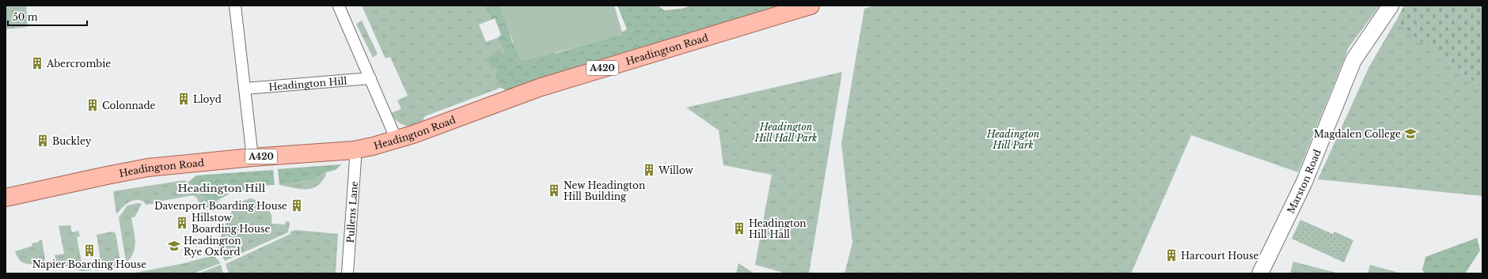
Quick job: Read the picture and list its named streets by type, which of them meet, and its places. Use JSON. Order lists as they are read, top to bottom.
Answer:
{
  "streets": {
    "main road": ["Headington Road", "A420", "Marston Road"],
    "street": ["Headington Hill", "Pullens Lane"]
  },
  "crossings": [
    ["Headington Road", "Pullens Lane"]
  ],
  "districts": ["Headington Hill"],
  "parks": ["Headington Hill Hall Park", "Headington Hill Park"],
  "places": {
    "building": [
      "Abercrombie",
      "Lloyd",
      "Colonnade",
      "Buckley",
      "Willow",
      "New Headington Hill Building",
      "Davenport Boarding House",
      "Hillstow Boarding House",
      "Headington Hill Hall",
      "Napier Boarding House",
      "Harcourt House"
    ],
    "school or university": ["Magdalen College", "Headington Rye Oxford"]
  },
  "scale_bar": "50 m"
}
